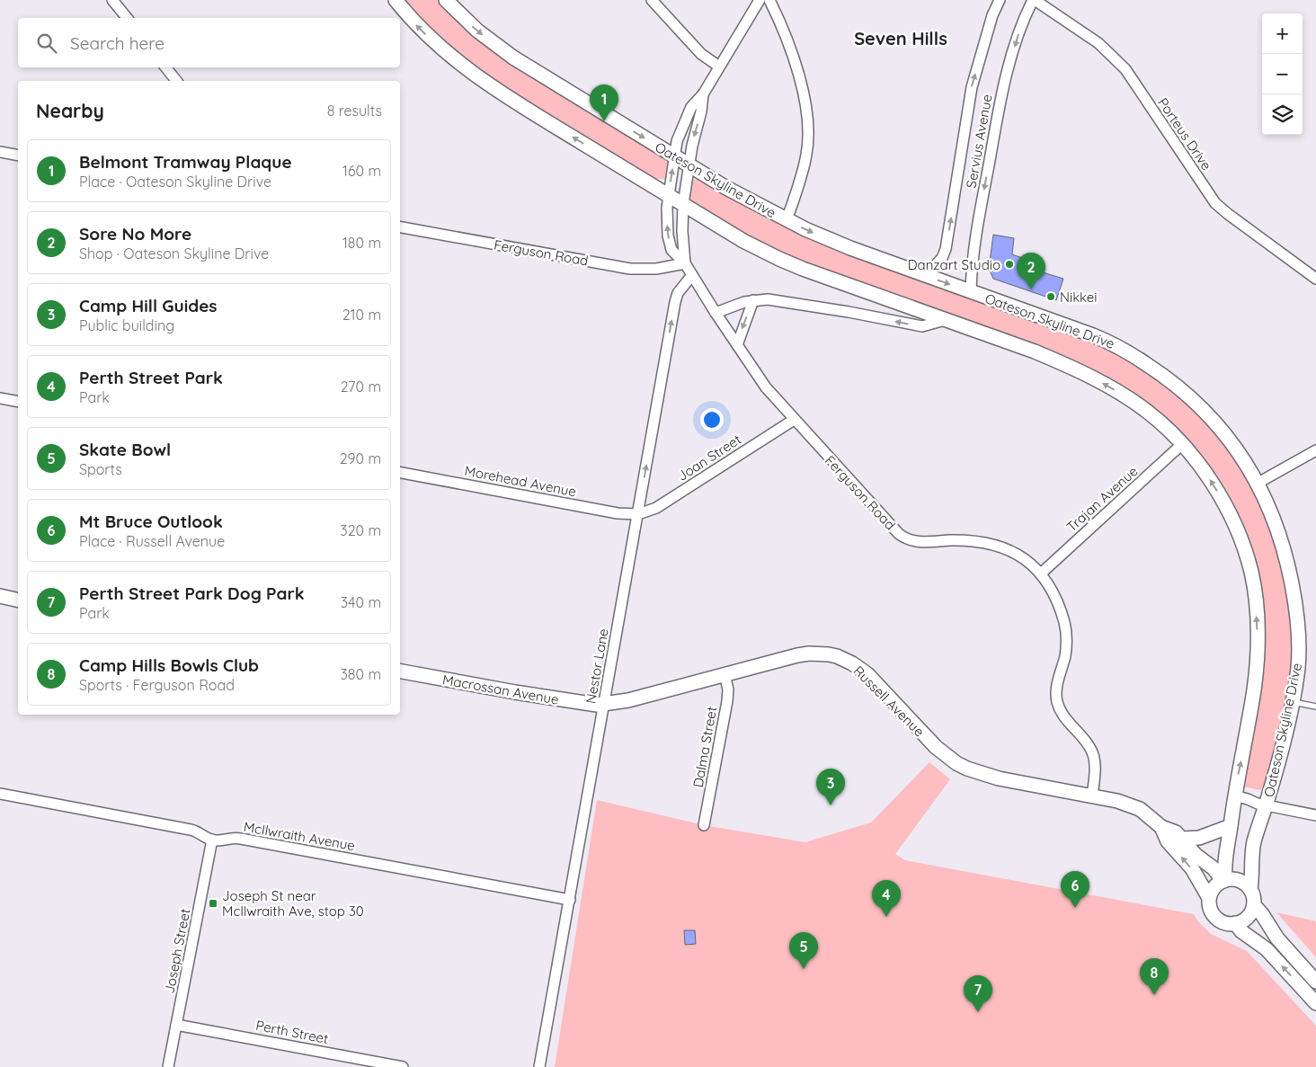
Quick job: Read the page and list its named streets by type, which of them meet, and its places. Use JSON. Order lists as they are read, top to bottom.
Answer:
{
  "streets": {
    "main road": ["Oateson Skyline Drive", "Macrossan Avenue", "Russell Avenue"],
    "street": [
      "Porteus Drive",
      "Servius Avenue",
      "Ferguson Road",
      "Joan Street",
      "Morehead Avenue",
      "Trajan Avenue",
      "Nestor Lane",
      "Dalma Street",
      "McIlwraith Avenue",
      "Joseph Street",
      "Perth Street"
    ]
  },
  "crossings": [
    ["Porteus Drive", "Servius Avenue"],
    ["Servius Avenue", "Oateson Skyline Drive"],
    ["Oateson Skyline Drive", "Ferguson Road"],
    ["Ferguson Road", "Joan Street"],
    ["Ferguson Road", "Trajan Avenue"],
    ["Ferguson Road", "Nestor Lane"],
    ["Ferguson Road", "Russell Avenue"],
    ["Joan Street", "Morehead Avenue"],
    ["Joan Street", "Nestor Lane"],
    ["Morehead Avenue", "Nestor Lane"],
    ["Nestor Lane", "Macrossan Avenue"],
    ["Nestor Lane", "Russell Avenue"],
    ["Nestor Lane", "McIlwraith Avenue"],
    ["Macrossan Avenue", "Russell Avenue"],
    ["Russell Avenue", "Dalma Street"],
    ["McIlwraith Avenue", "Joseph Street"],
    ["Joseph Street", "Perth Street"]
  ],
  "districts": ["Seven Hills"],
  "places": {
    "other": ["Danzart Studio", "Nikkei"],
    "transit": ["Joseph St near McIlwraith Ave, stop 30"]
  },
  "page": {
    "map_buttons": ["+", "−"],
    "search": "Search here",
    "heading": ["Nearby", "8 results"],
    "pins": [
      "1",
      "2",
      "3",
      "6",
      "4",
      "5",
      "8",
      "7"
    ],
    "list": [
      {
        "mark": "1",
        "name": "Belmont Tramway Plaque",
        "note": "Place · Oateson Skyline Drive",
        "value": "160 m"
      },
      {
        "mark": "2",
        "name": "Sore No More",
        "note": "Shop · Oateson Skyline Drive",
        "value": "180 m"
      },
      {
        "mark": "3",
        "name": "Camp Hill Guides",
        "note": "Public building",
        "value": "210 m"
      },
      {
        "mark": "4",
        "name": "Perth Street Park",
        "note": "Park",
        "value": "270 m"
      },
      {
        "mark": "5",
        "name": "Skate Bowl",
        "note": "Sports",
        "value": "290 m"
      },
      {
        "mark": "6",
        "name": "Mt Bruce Outlook",
        "note": "Place · Russell Avenue",
        "value": "320 m"
      },
      {
        "mark": "7",
        "name": "Perth Street Park Dog Park",
        "note": "Park",
        "value": "340 m"
      },
      {
        "mark": "8",
        "name": "Camp Hills Bowls Club",
        "note": "Sports · Ferguson Road",
        "value": "380 m"
      }
    ]
  }
}
